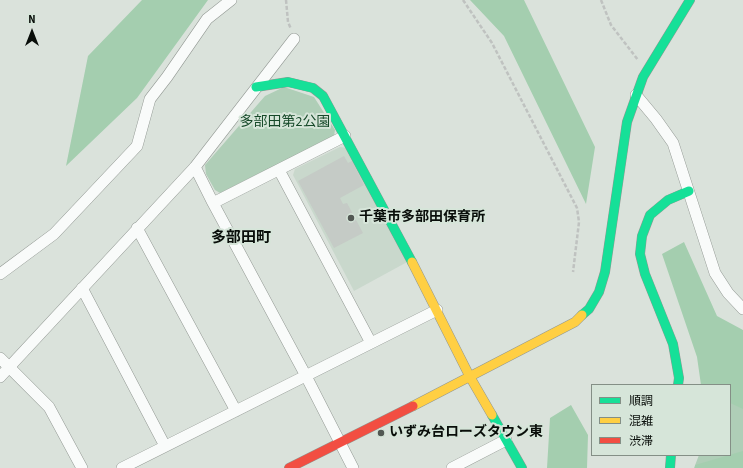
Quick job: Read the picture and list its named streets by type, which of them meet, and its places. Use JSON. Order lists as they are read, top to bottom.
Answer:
{
  "districts": ["多部田町"],
  "parks": ["多部田第2公園"],
  "places": ["千葉市多部田保育所", "いずみ台ローズタウン東"],
  "legend": ["順調", "混雑", "渋滞"],
  "north": "top"
}
